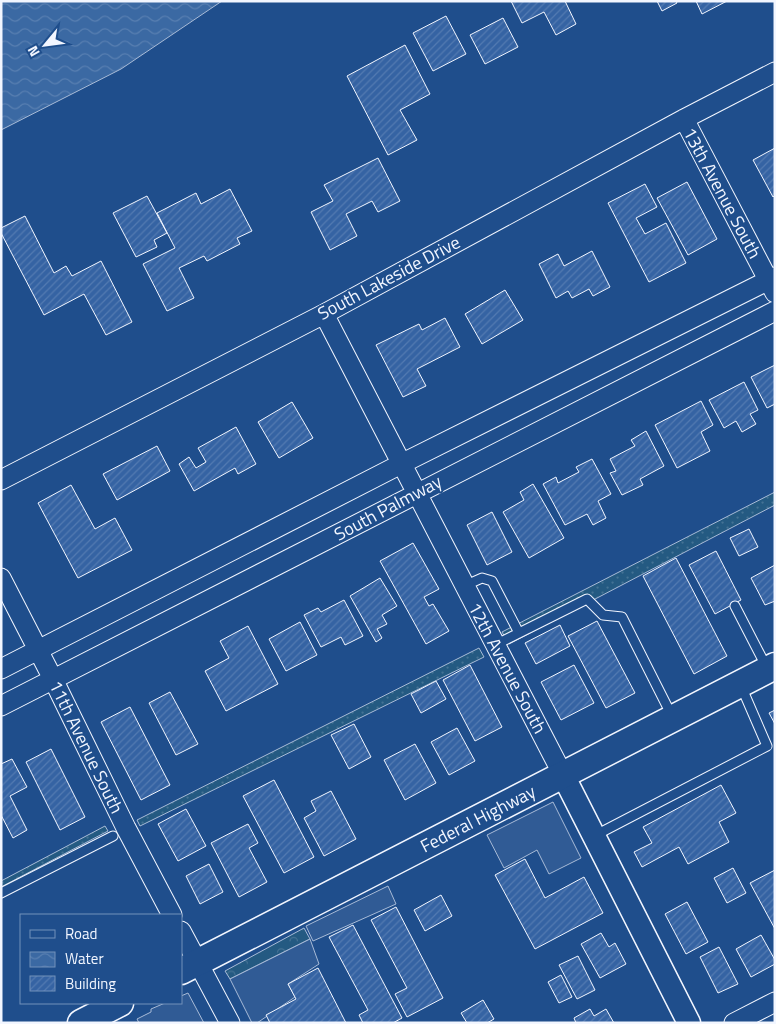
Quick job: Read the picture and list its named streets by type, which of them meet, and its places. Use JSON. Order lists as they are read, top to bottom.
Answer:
{
  "streets": {
    "main road": ["Federal Highway"],
    "street": [
      "13th Avenue South",
      "South Lakeside Drive",
      "South Palmway",
      "12th Avenue South",
      "11th Avenue South"
    ]
  },
  "crossings": [
    ["13th Avenue South", "South Lakeside Drive"],
    ["13th Avenue South", "South Palmway"],
    ["South Lakeside Drive", "12th Avenue South"],
    ["South Palmway", "12th Avenue South"],
    ["South Palmway", "11th Avenue South"],
    ["12th Avenue South", "Federal Highway"]
  ],
  "legend": ["Road", "Water", "Building"],
  "north": "bottom left"
}
